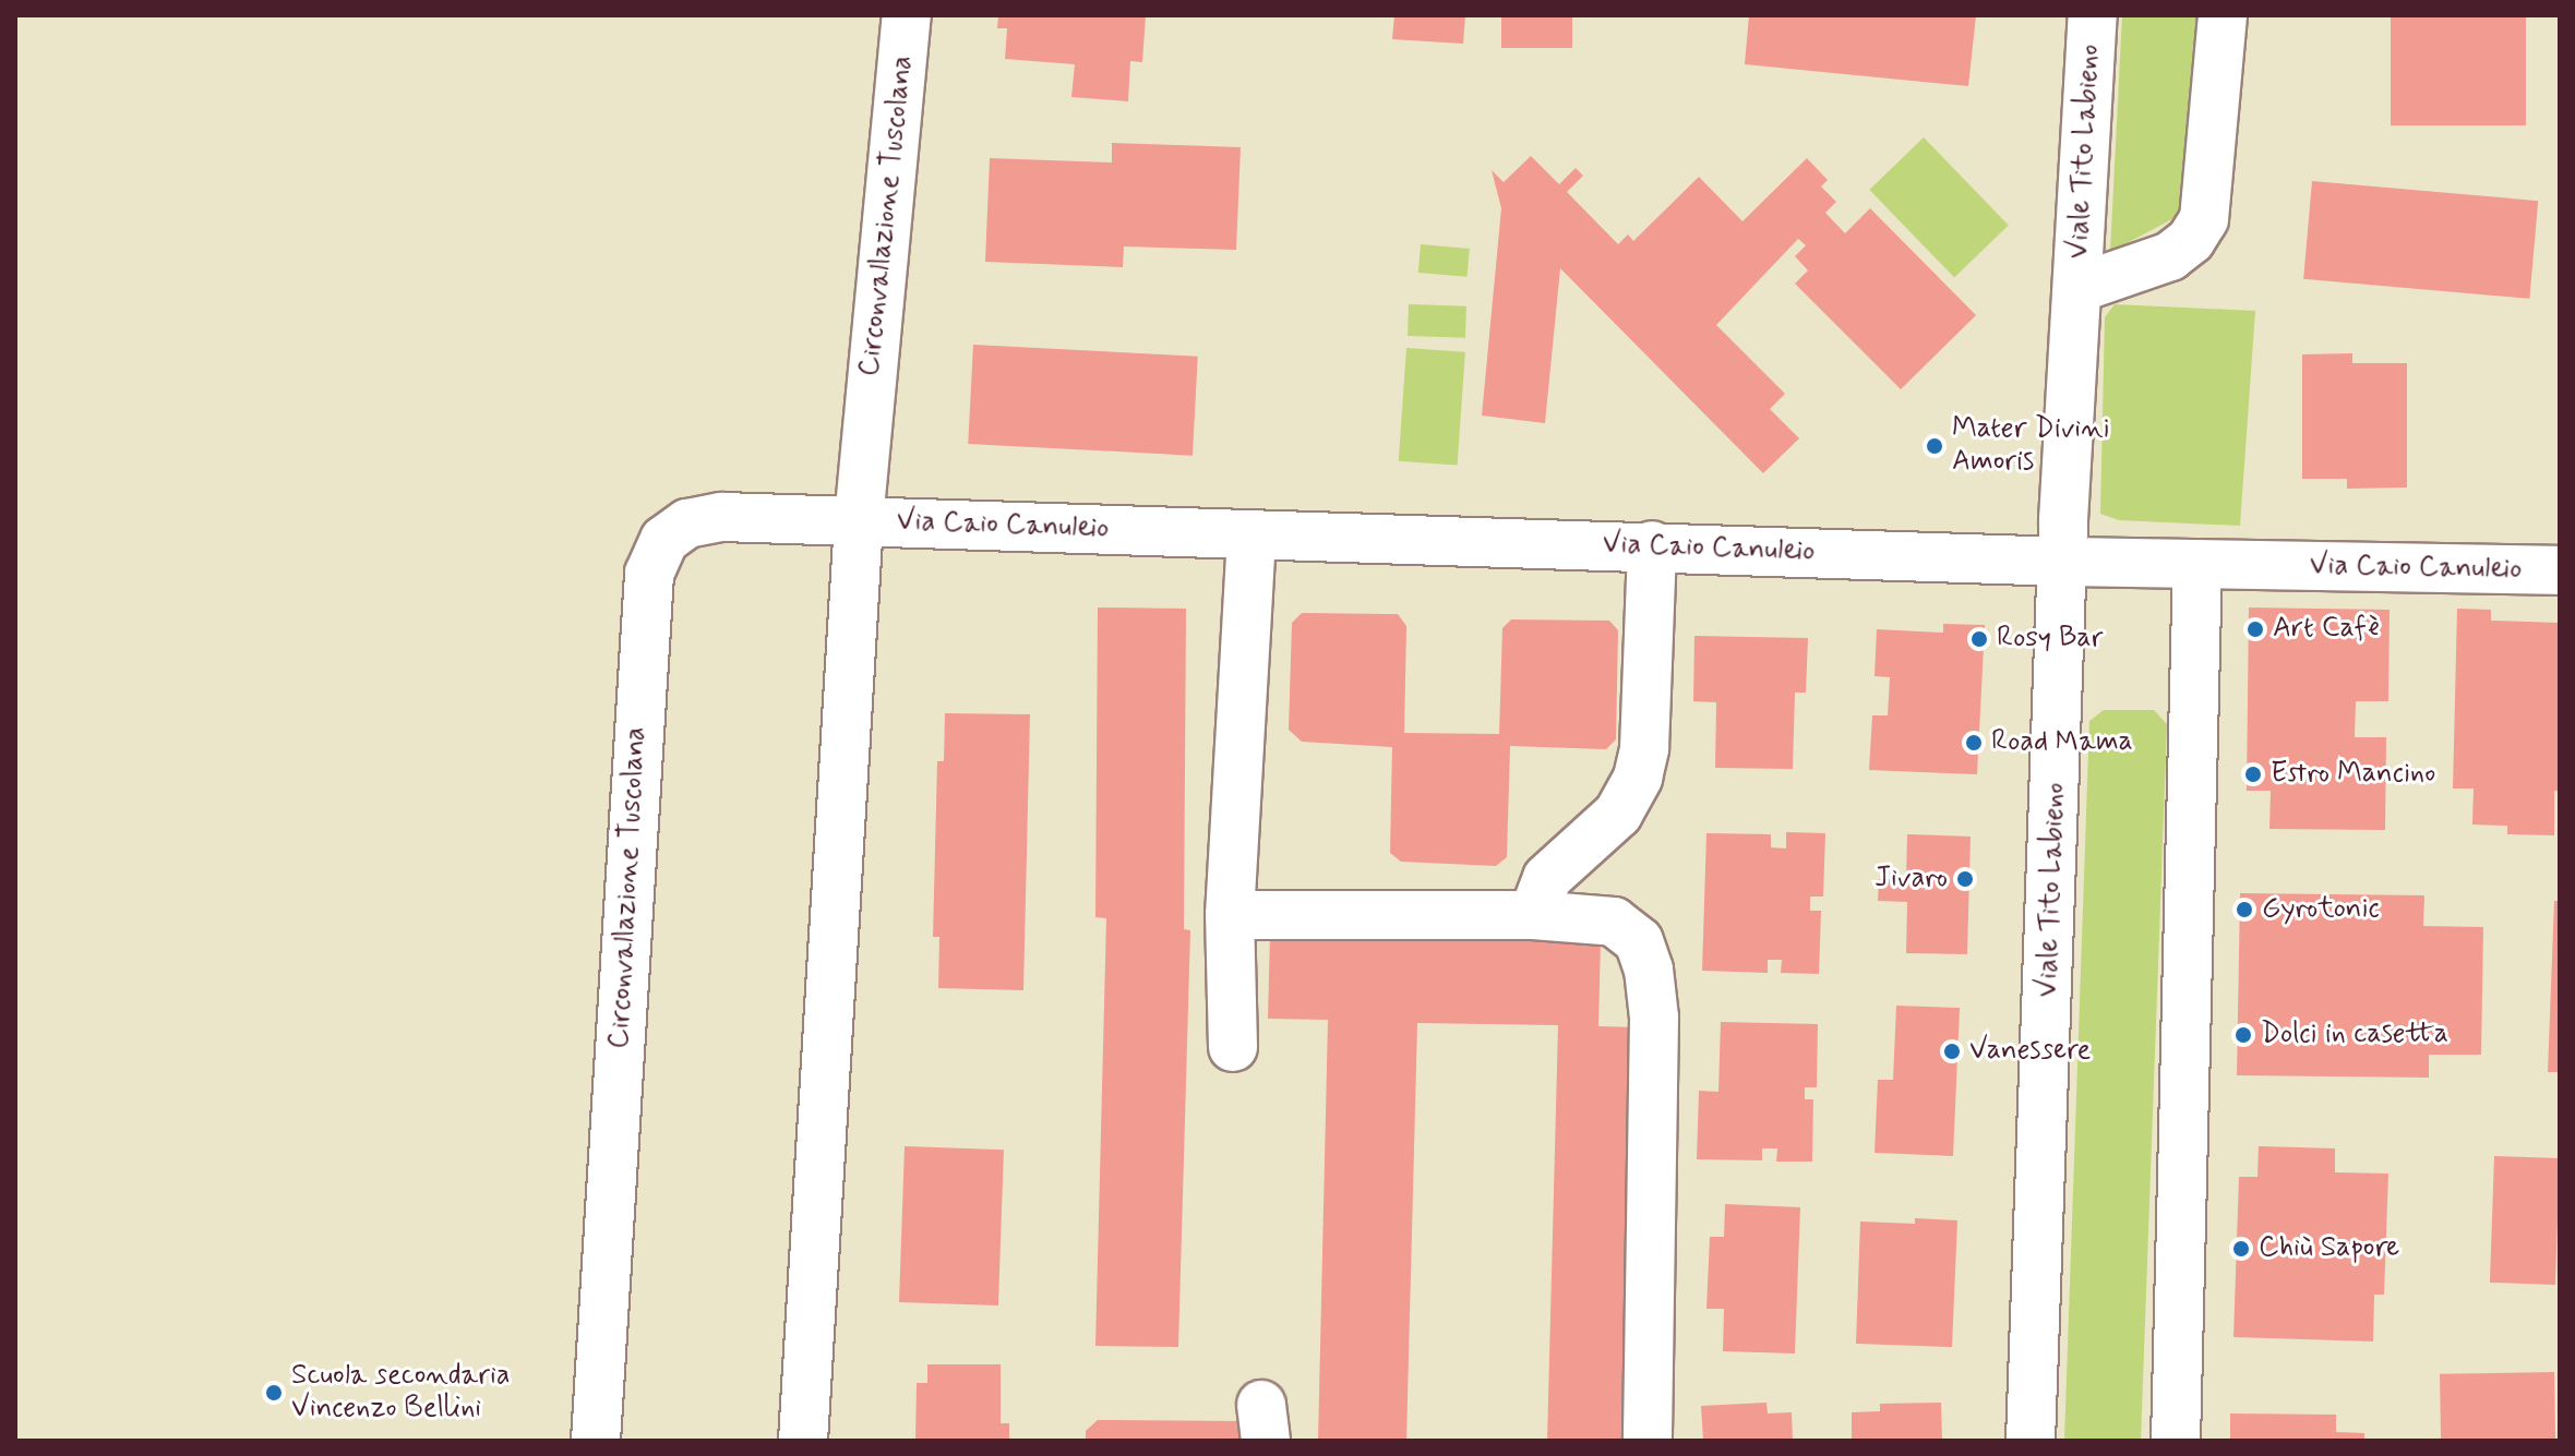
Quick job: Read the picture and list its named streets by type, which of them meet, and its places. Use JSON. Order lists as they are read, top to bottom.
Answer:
{
  "streets": {
    "street": ["Viale Tito Labieno", "Circonvallazione Tuscolana", "Via Caio Canuleio"]
  },
  "crossings": [
    ["Viale Tito Labieno", "Via Caio Canuleio"],
    ["Circonvallazione Tuscolana", "Via Caio Canuleio"]
  ],
  "places": [
    "Mater Divini Amoris",
    "Art Cafè",
    "Rosy Bar",
    "Road Mama",
    "Estro Mancino",
    "Jivaro",
    "Gyrotonic",
    "Dolci in casetta",
    "Vanessere",
    "Chiù Sapore",
    "Scuola secondaria Vincenzo Bellini"
  ]
}
